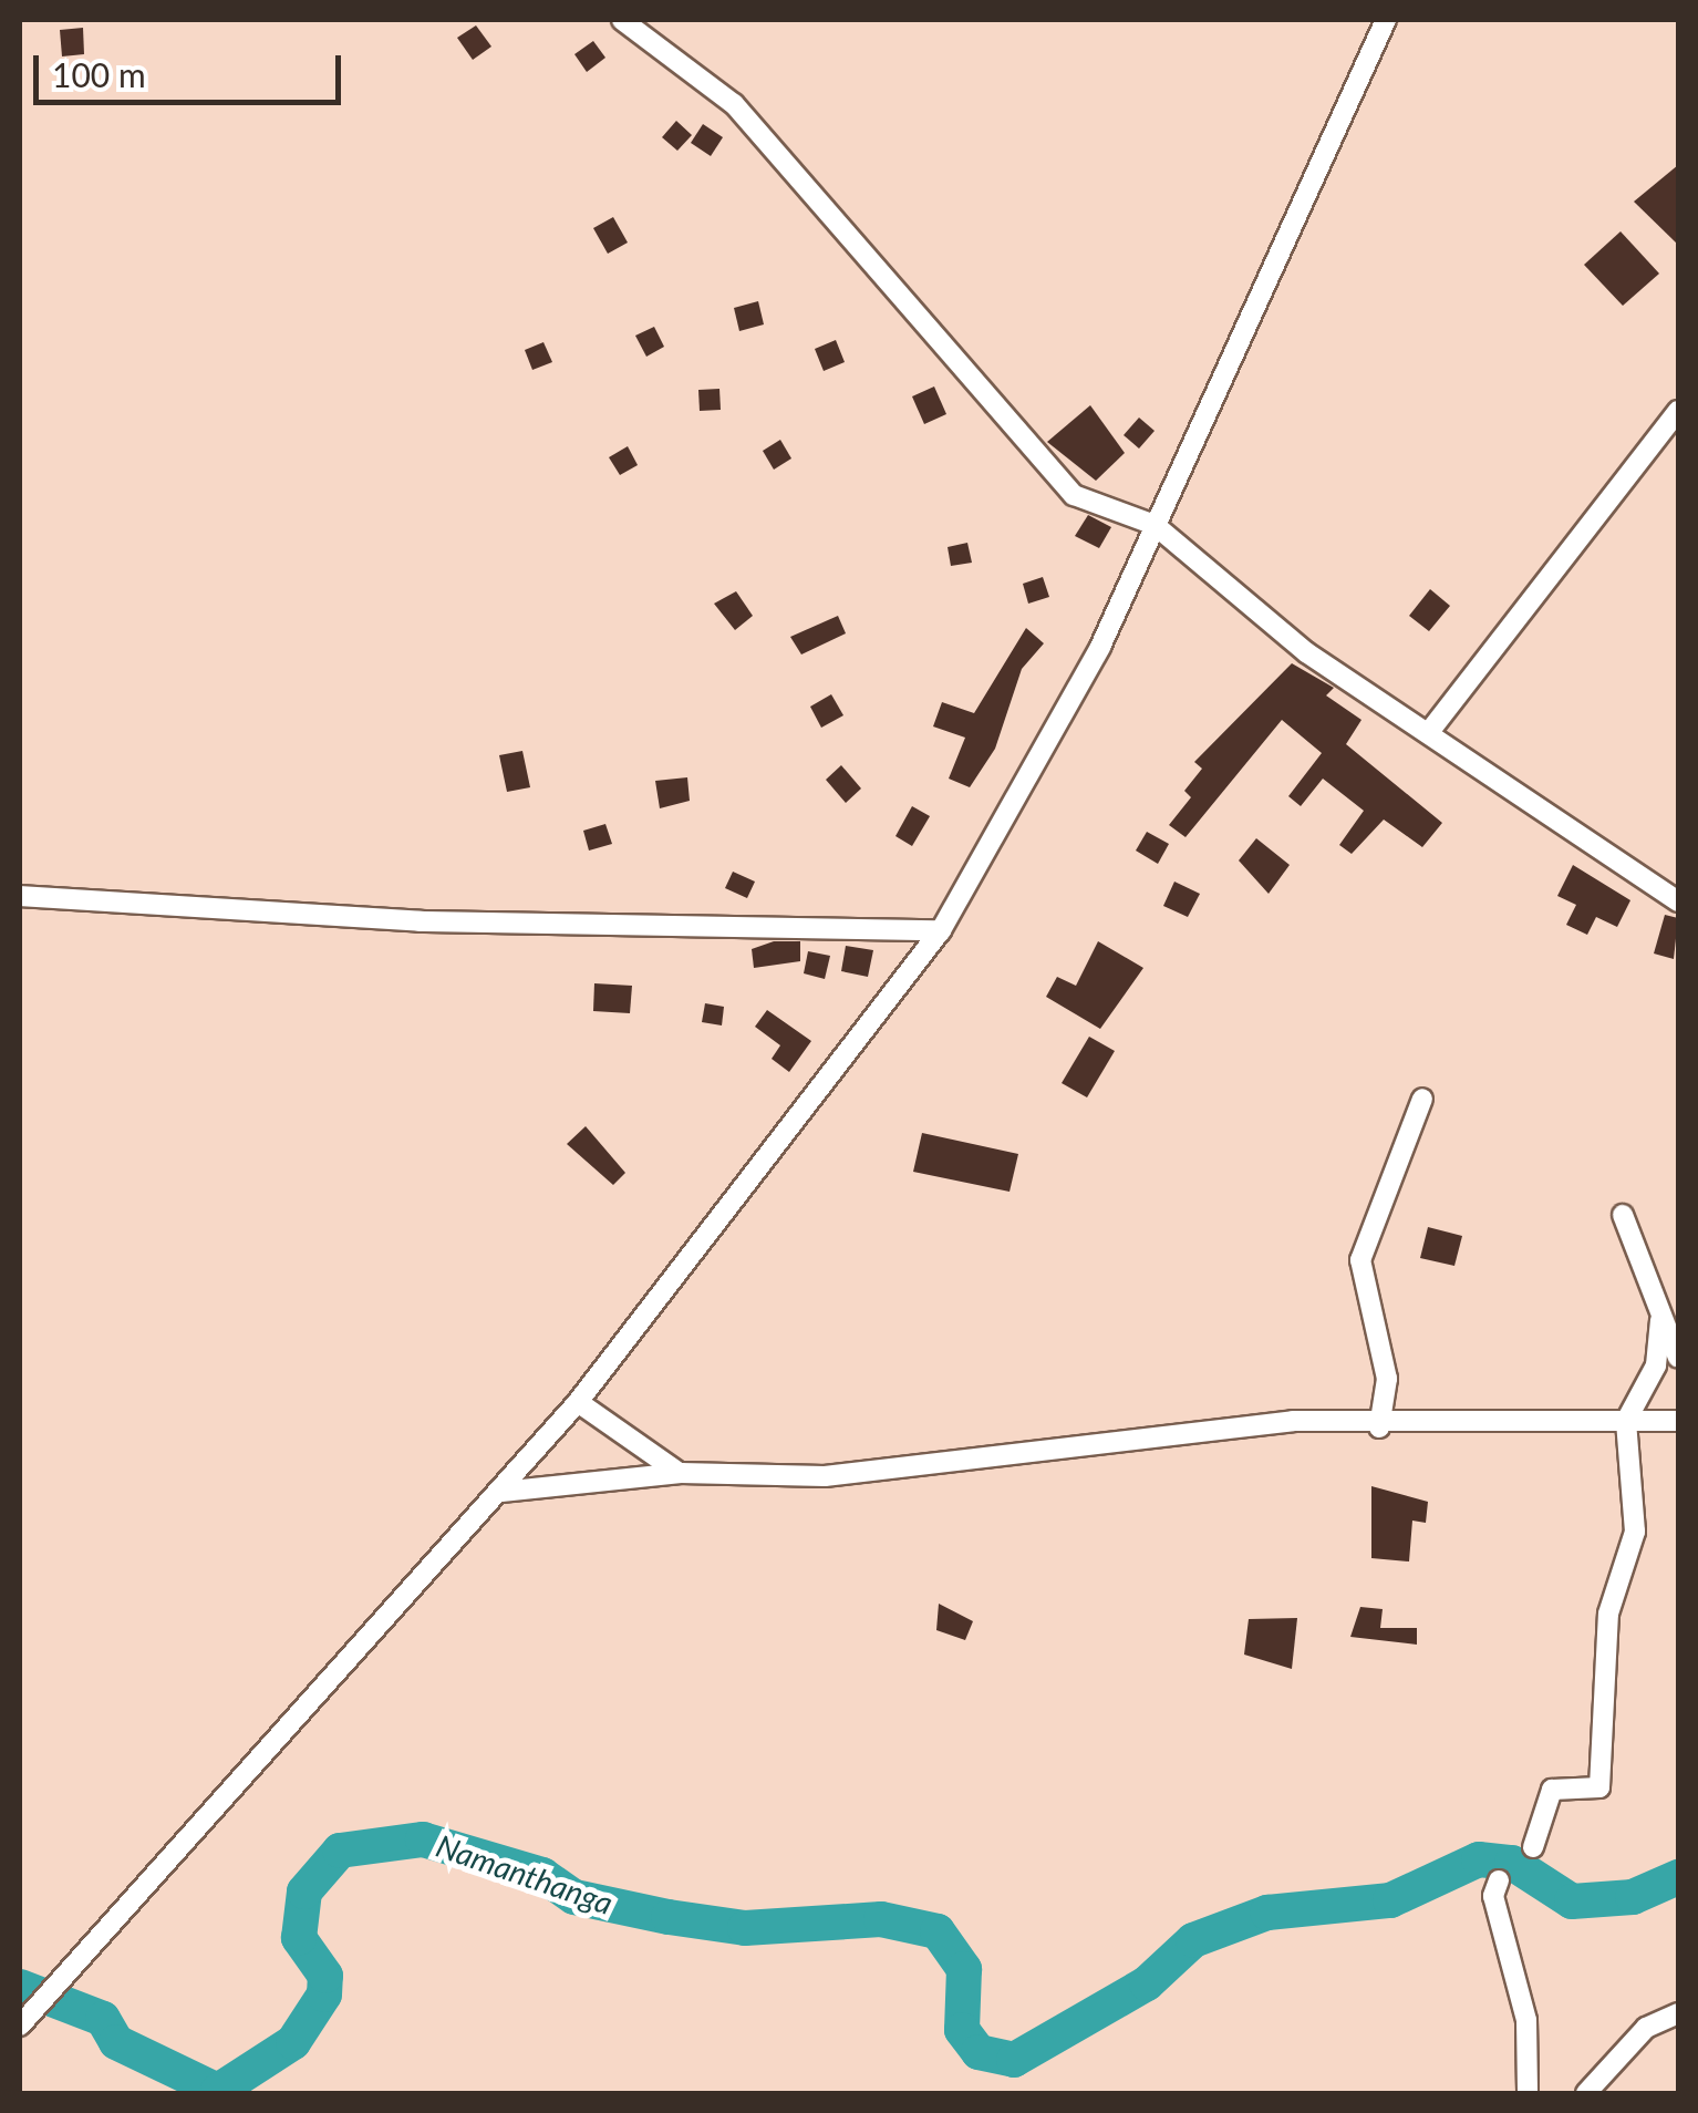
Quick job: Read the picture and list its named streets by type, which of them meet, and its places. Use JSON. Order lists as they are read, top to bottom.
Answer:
{
  "water": ["Namanthanga"],
  "scale_bar": "100 m"
}
